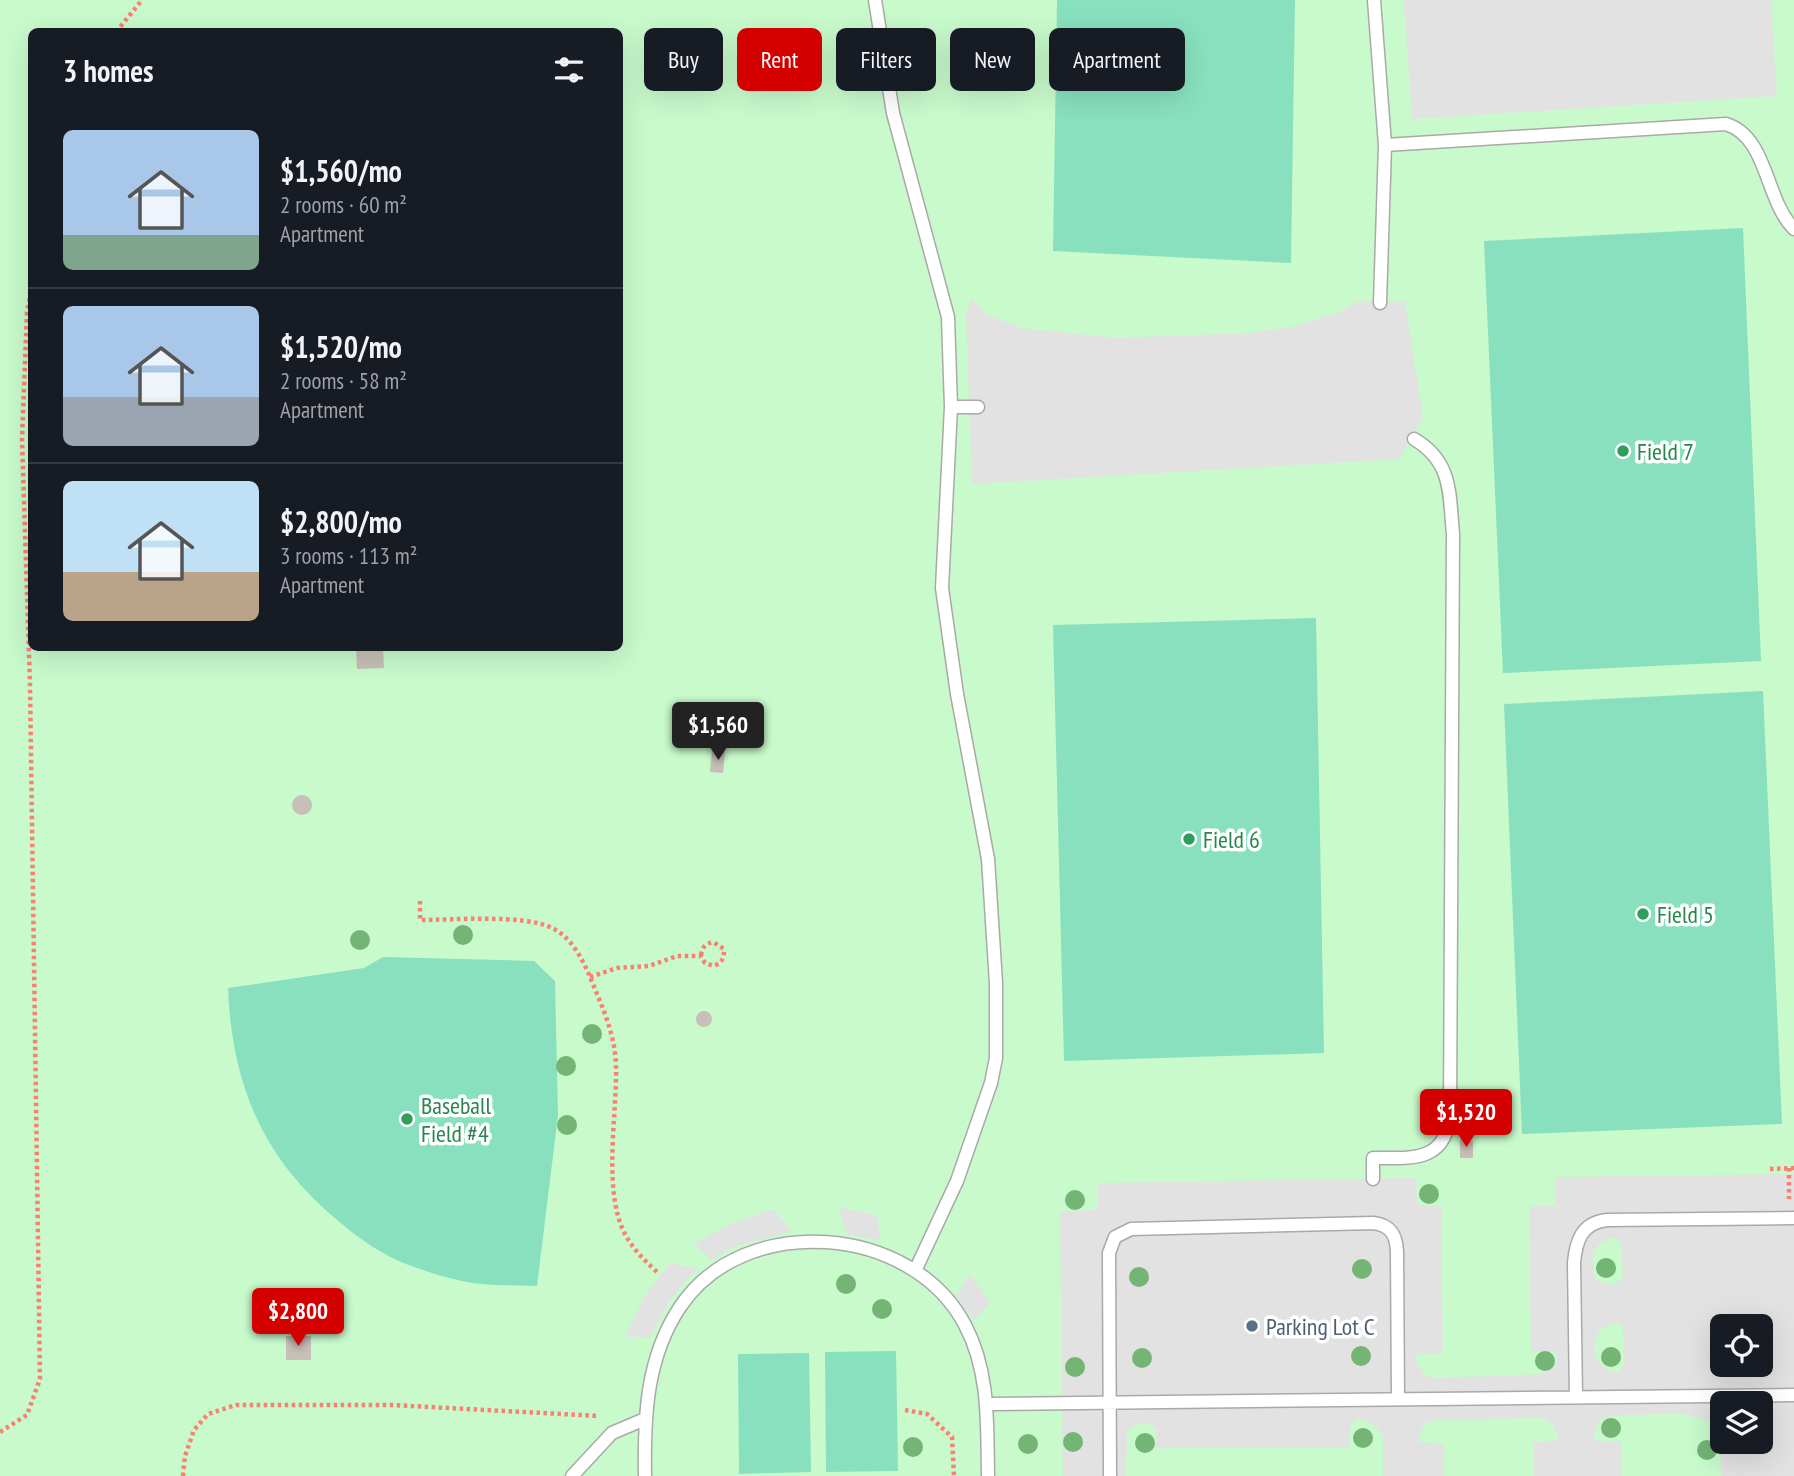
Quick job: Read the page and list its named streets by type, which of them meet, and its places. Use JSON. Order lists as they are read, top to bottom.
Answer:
{
  "places": [
    "Field 7",
    "Field 6",
    "Field 5",
    "Baseball Field #4",
    "Parking Lot C"
  ],
  "page": {
    "chip": [
      "Buy",
      "Rent",
      "Filters",
      "New",
      "Apartment"
    ],
    "heading": "3 homes",
    "list": [
      {
        "name": "$1,560/mo",
        "note": "2 rooms · 60 m² · Apartment"
      },
      {
        "name": "$1,520/mo",
        "note": "2 rooms · 58 m² · Apartment"
      },
      {
        "name": "$2,800/mo",
        "note": "3 rooms · 113 m² · Apartment"
      }
    ],
    "price": ["$1,560", "$1,520", "$2,800"]
  }
}
